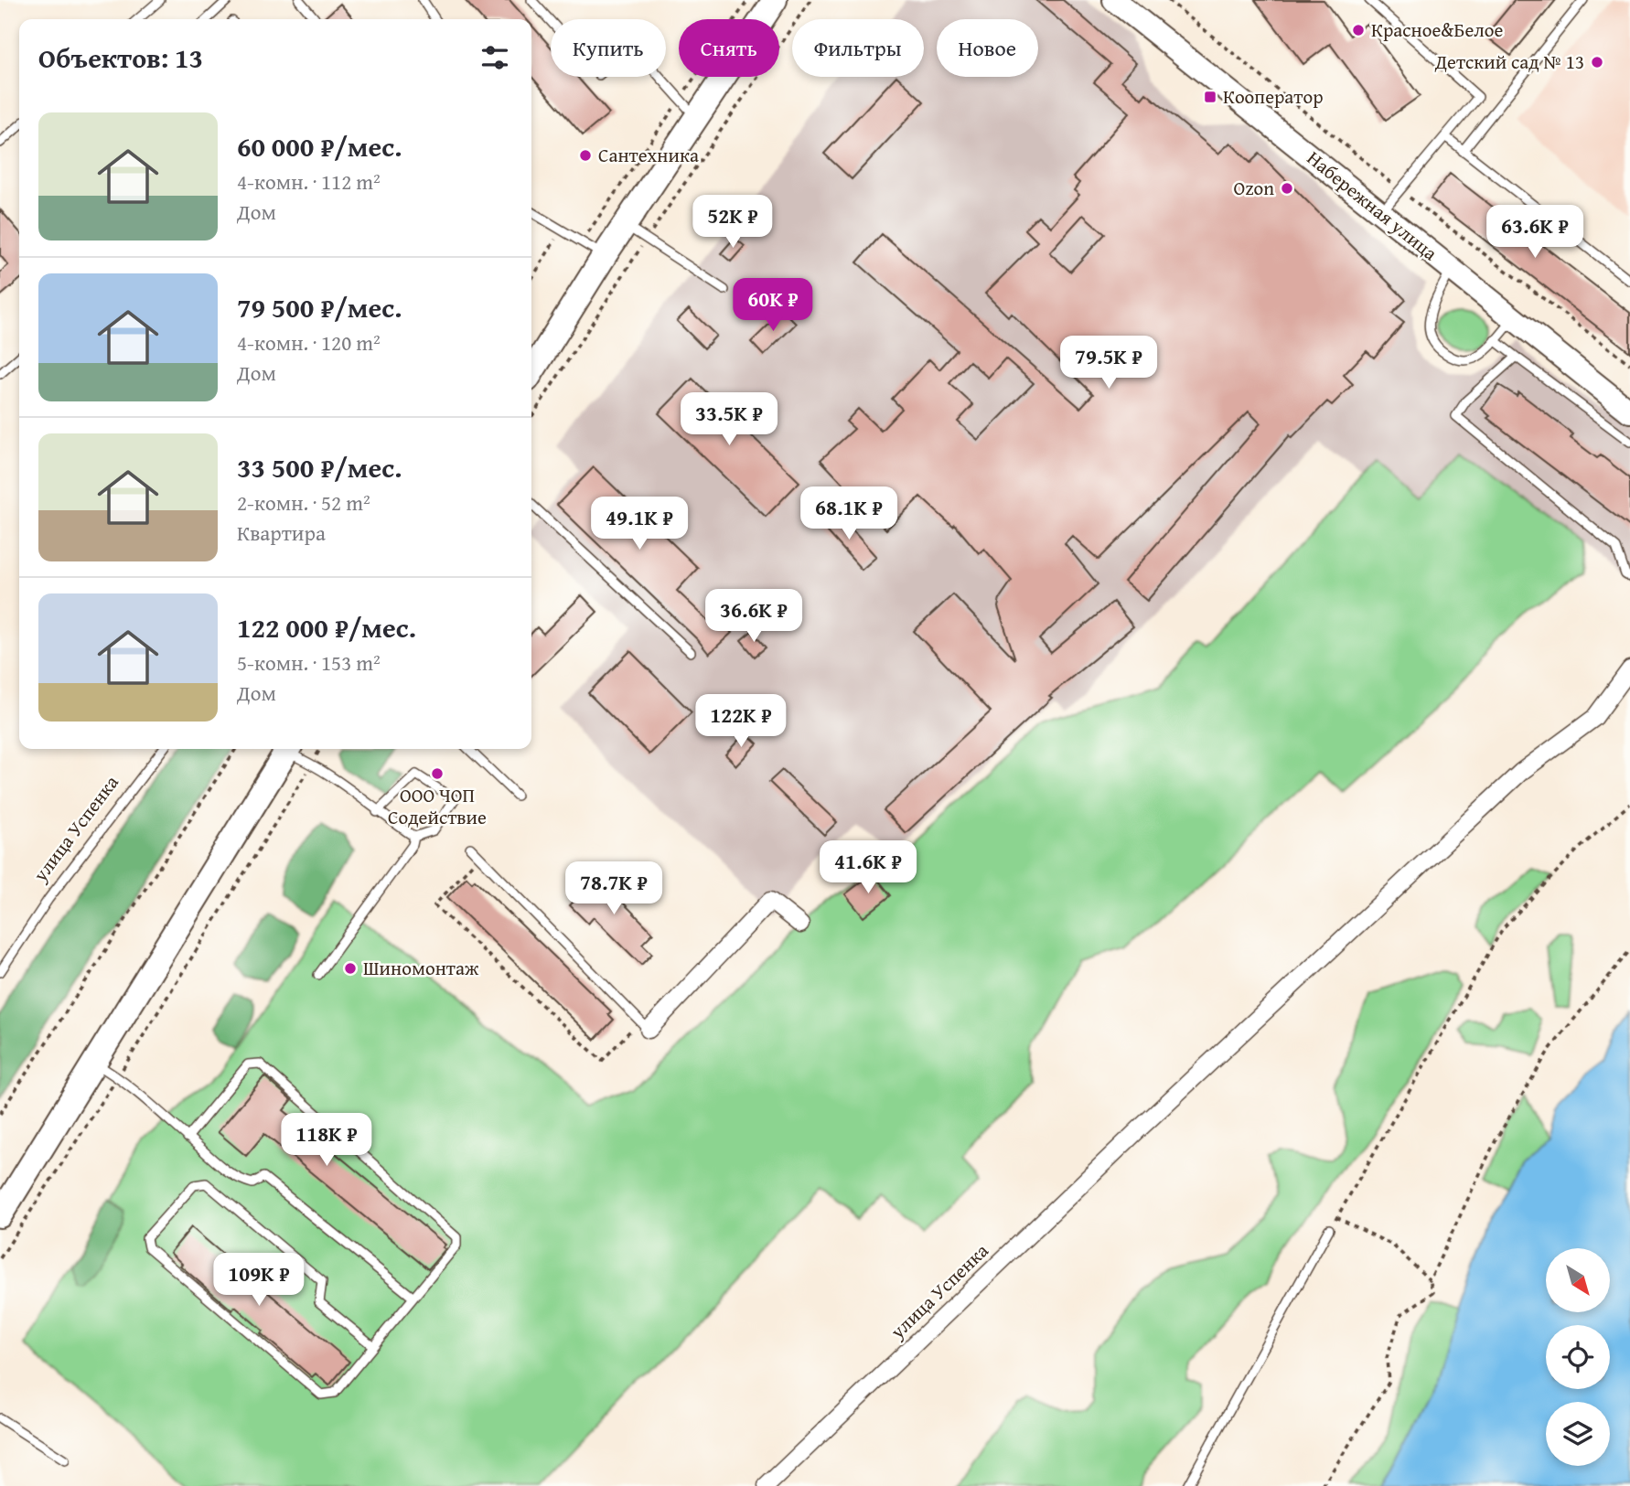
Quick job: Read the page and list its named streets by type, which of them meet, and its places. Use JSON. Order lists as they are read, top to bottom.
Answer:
{
  "streets": {
    "main road": ["Набережная улица"],
    "street": ["улица Успенка"]
  },
  "places": {
    "other": [
      "Красное&Белое",
      "Детский сад № 13",
      "Сантехника",
      "Ozon",
      "ООО ЧОП Содействие",
      "Шиномонтаж"
    ],
    "transit": ["Кооператор"]
  },
  "north": "bottom right",
  "page": {
    "chip": [
      "Купить",
      "Снять",
      "Фильтры",
      "Новое"
    ],
    "heading": "Объектов: 13",
    "list": [
      {
        "name": "60 000 ₽/мес.",
        "note": "4-комн. · 112 m² · Дом"
      },
      {
        "name": "79 500 ₽/мес.",
        "note": "4-комн. · 120 m² · Дом"
      },
      {
        "name": "33 500 ₽/мес.",
        "note": "2-комн. · 52 m² · Квартира"
      },
      {
        "name": "122 000 ₽/мес.",
        "note": "5-комн. · 153 m² · Дом"
      }
    ],
    "price": [
      "52K ₽",
      "63.6K ₽",
      "60K ₽",
      "79.5K ₽",
      "33.5K ₽",
      "68.1K ₽",
      "49.1K ₽",
      "36.6K ₽",
      "122K ₽",
      "41.6K ₽",
      "78.7K ₽",
      "118K ₽",
      "109K ₽"
    ]
  }
}
